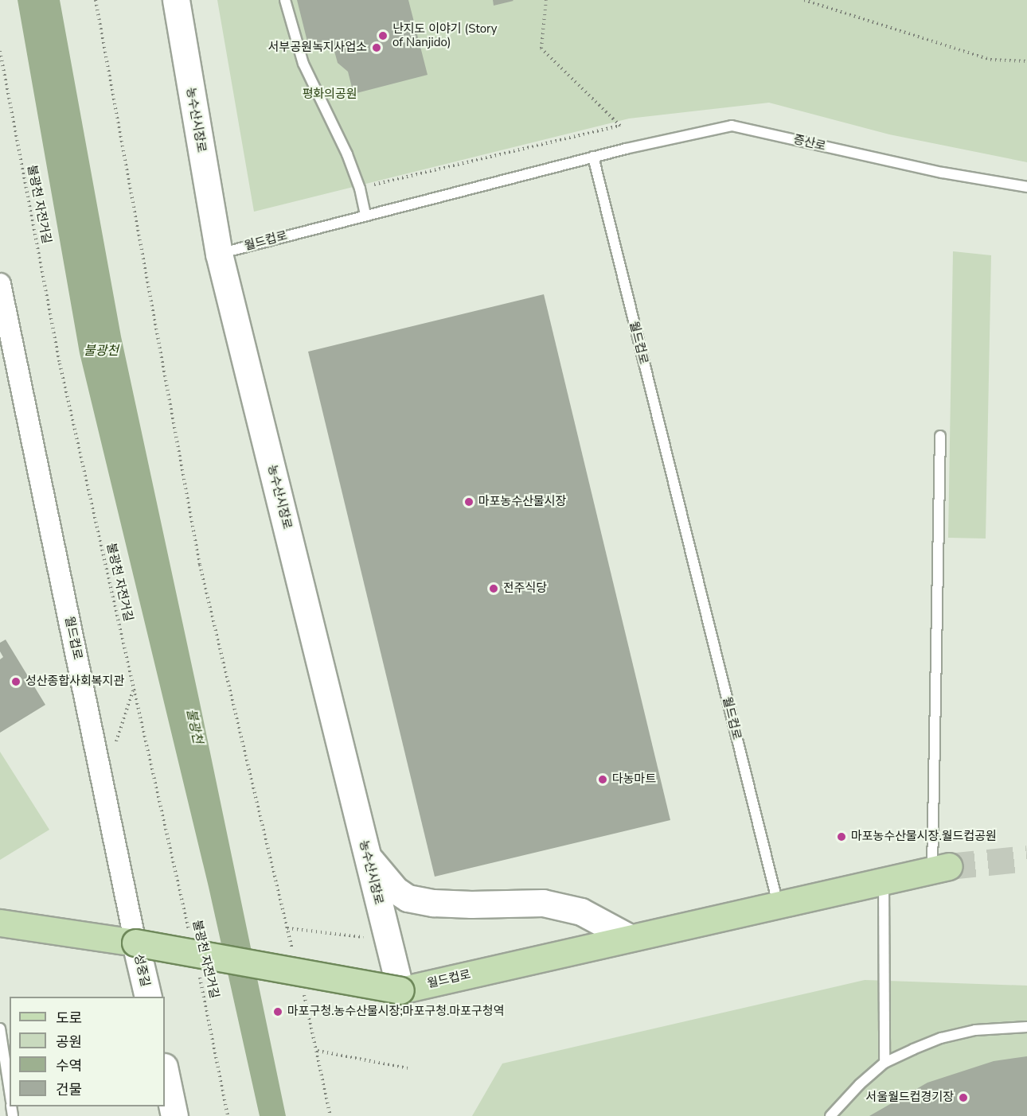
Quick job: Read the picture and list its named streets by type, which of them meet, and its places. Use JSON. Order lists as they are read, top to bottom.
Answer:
{
  "streets": {
    "main road": ["농수산시장로", "월드컵로", "성중길"],
    "lane": ["증산로"],
    "path": ["불광천 자전거길"]
  },
  "crossings": [
    ["농수산시장로", "월드컵로"],
    ["증산로", "월드컵로"],
    ["월드컵로", "성중길"]
  ],
  "water": ["불광천"],
  "parks": ["평화의공원"],
  "places": [
    "난지도 이야기 (Story of Nanjido)",
    "서부공원녹지사업소",
    "마포농수산물시장",
    "전주식당",
    "성산종합사회복지관",
    "다농마트",
    "마포농수산물시장.월드컵공원",
    "마포구청.농수산물시장;마포구청.마포구청역",
    "서울월드컵경기장"
  ],
  "legend": [
    "도로",
    "공원",
    "수역",
    "건물"
  ]
}
